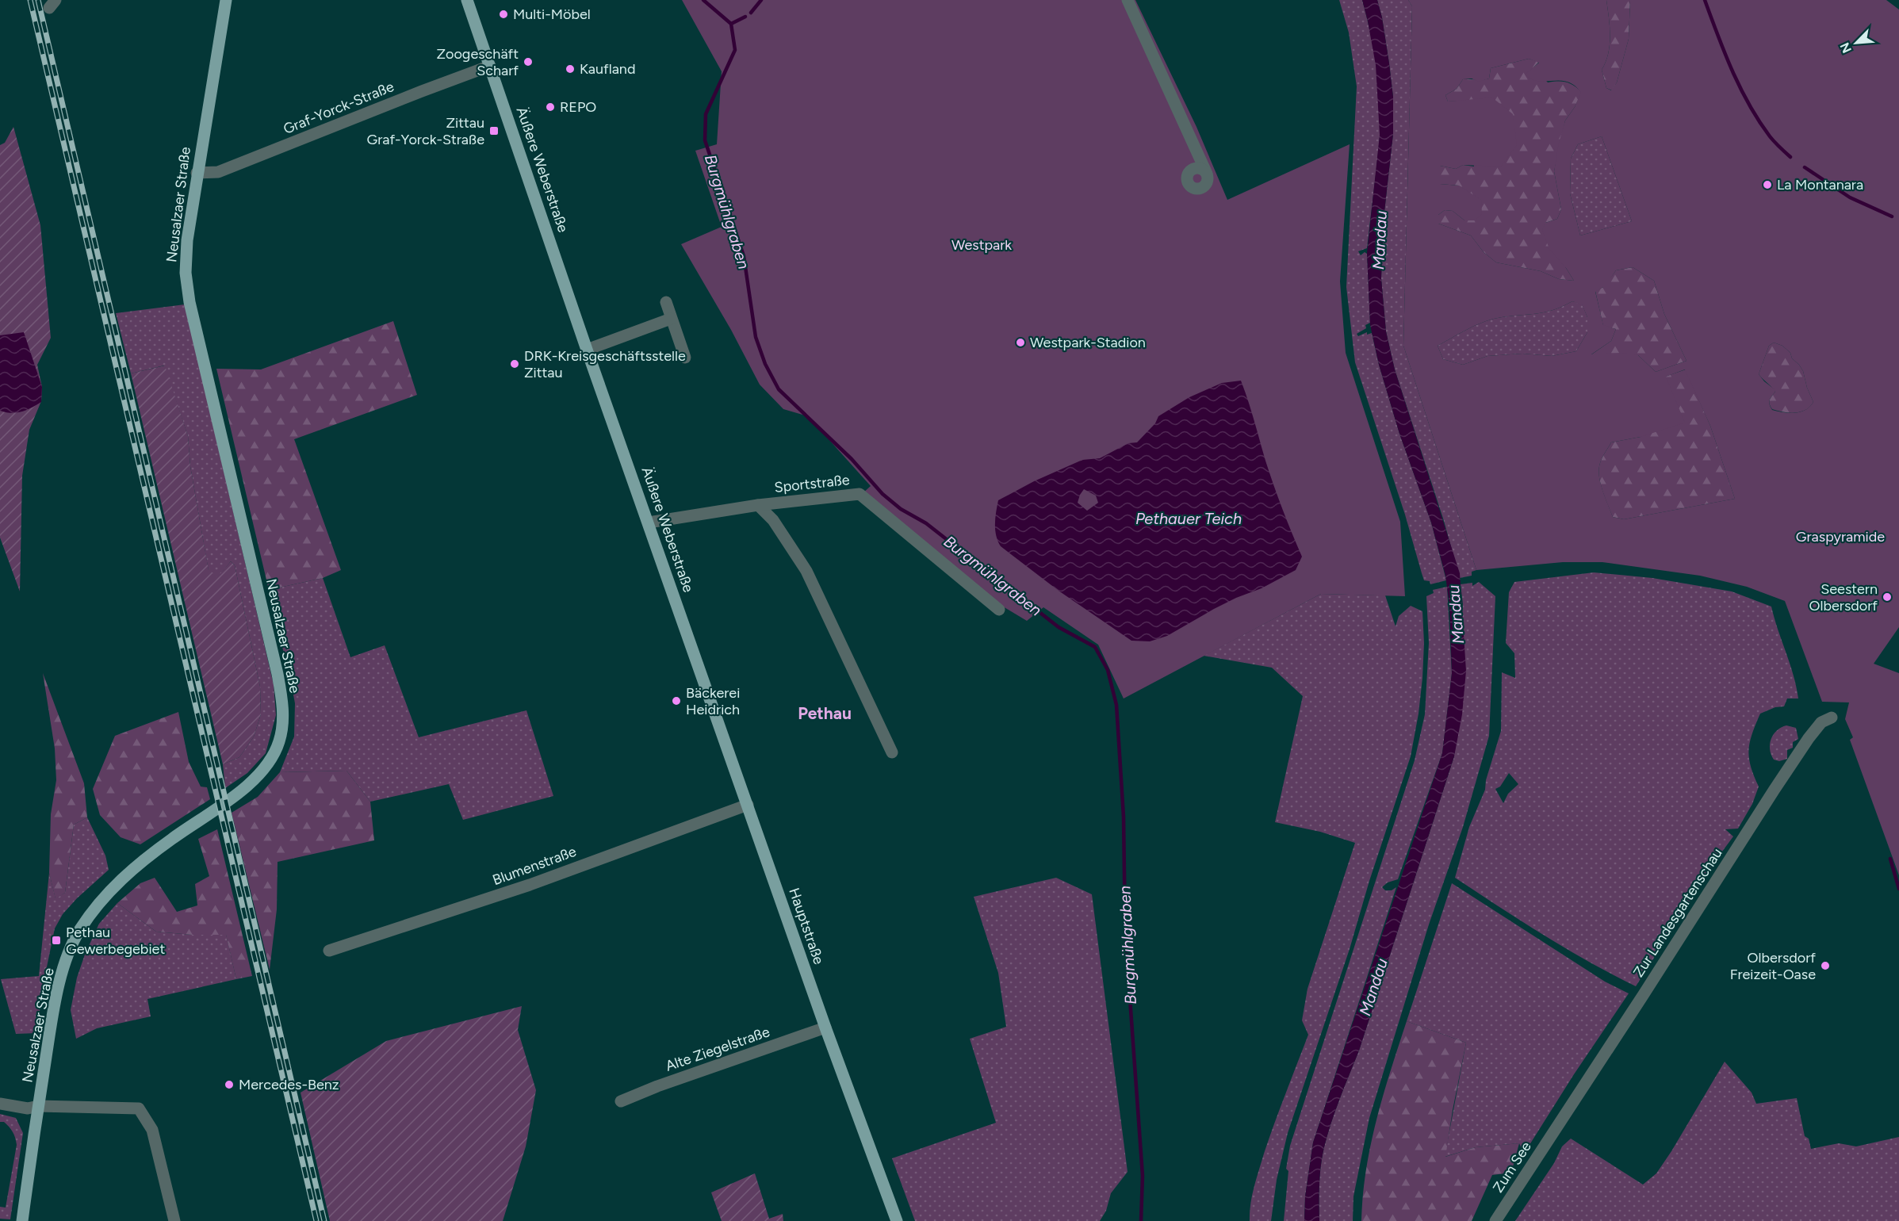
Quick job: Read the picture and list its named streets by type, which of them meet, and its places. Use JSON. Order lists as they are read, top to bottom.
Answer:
{
  "streets": {
    "main road": ["Äußere Weberstraße", "Neusalzaer Straße", "Hauptstraße"],
    "street": [
      "Graf-Yorck-Straße",
      "Sportstraße",
      "Blumenstraße",
      "Zur Landesgartenschau",
      "Alte Ziegelstraße",
      "Zum See"
    ]
  },
  "crossings": [
    ["Graf-Yorck-Straße", "Äußere Weberstraße"],
    ["Graf-Yorck-Straße", "Neusalzaer Straße"],
    ["Äußere Weberstraße", "Sportstraße"],
    ["Äußere Weberstraße", "Hauptstraße"],
    ["Blumenstraße", "Hauptstraße"],
    ["Zur Landesgartenschau", "Zum See"],
    ["Hauptstraße", "Alte Ziegelstraße"]
  ],
  "districts": ["Pethau"],
  "water": ["Burgmühlgraben", "Mandau", "Pethauer Teich"],
  "parks": ["Westpark", "Graspyramide"],
  "places": {
    "other": [
      "Multi-Möbel",
      "Zoogeschäft Scharf",
      "Kaufland",
      "REPO",
      "La Montanara",
      "Westpark-Stadion",
      "DRK-Kreisgeschäftsstelle Zittau",
      "Seestern Olbersdorf",
      "Bäckerei Heidrich",
      "Olbersdorf Freizeit-Oase",
      "Mercedes-Benz"
    ],
    "transit": ["Zittau Graf-Yorck-Straße", "Pethau Gewerbegebiet"]
  },
  "north": "bottom left"
}
